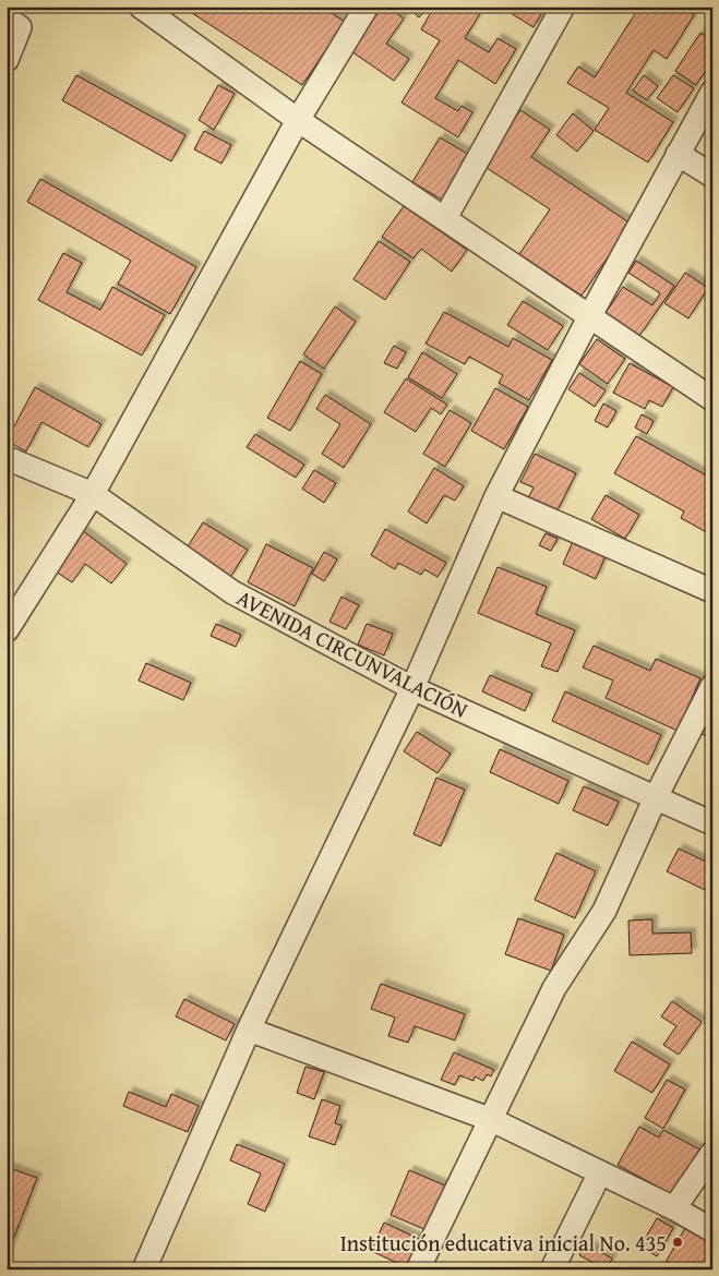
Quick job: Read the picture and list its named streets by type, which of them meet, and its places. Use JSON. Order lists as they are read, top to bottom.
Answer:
{
  "streets": {
    "street": ["AVENIDA CIRCUNVALACIÓN"]
  },
  "places": ["Institución educativa inicial No. 435"]
}
